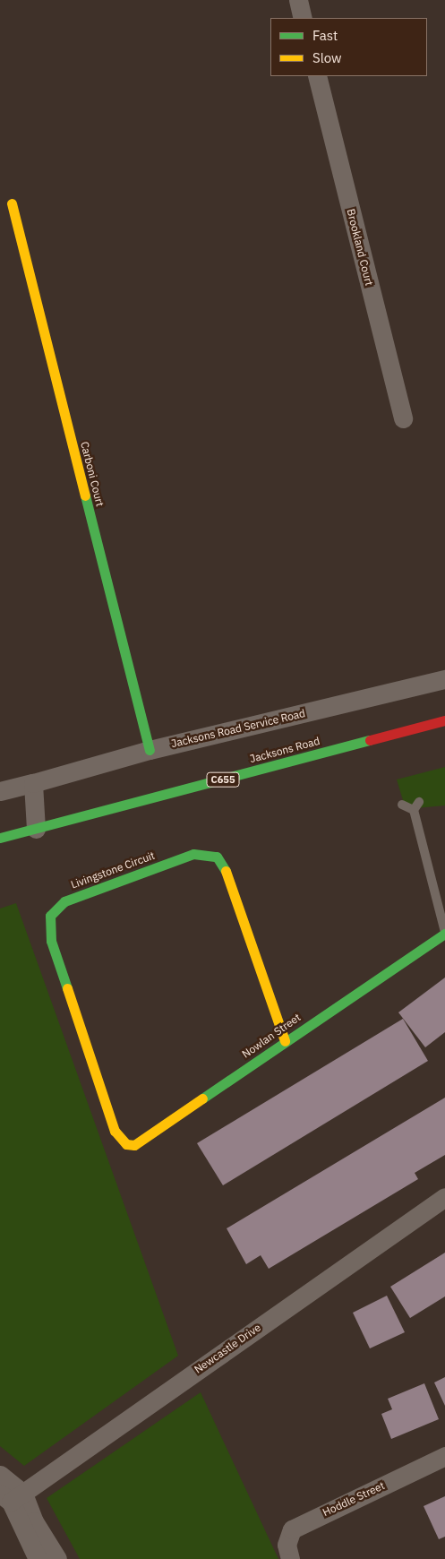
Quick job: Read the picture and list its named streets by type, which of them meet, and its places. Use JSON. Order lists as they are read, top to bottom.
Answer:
{
  "streets": {
    "street": [
      "Brookland Court",
      "Carboni Court",
      "Jacksons Road Service Road",
      "Jacksons Road",
      "C655",
      "Livingstone Circuit",
      "Nowlan Street",
      "Newcastle Drive",
      "Hoddle Street"
    ]
  },
  "crossings": [
    ["Carboni Court", "Jacksons Road Service Road"],
    ["Livingstone Circuit", "Nowlan Street"]
  ],
  "legend": ["Fast", "Slow"]
}
